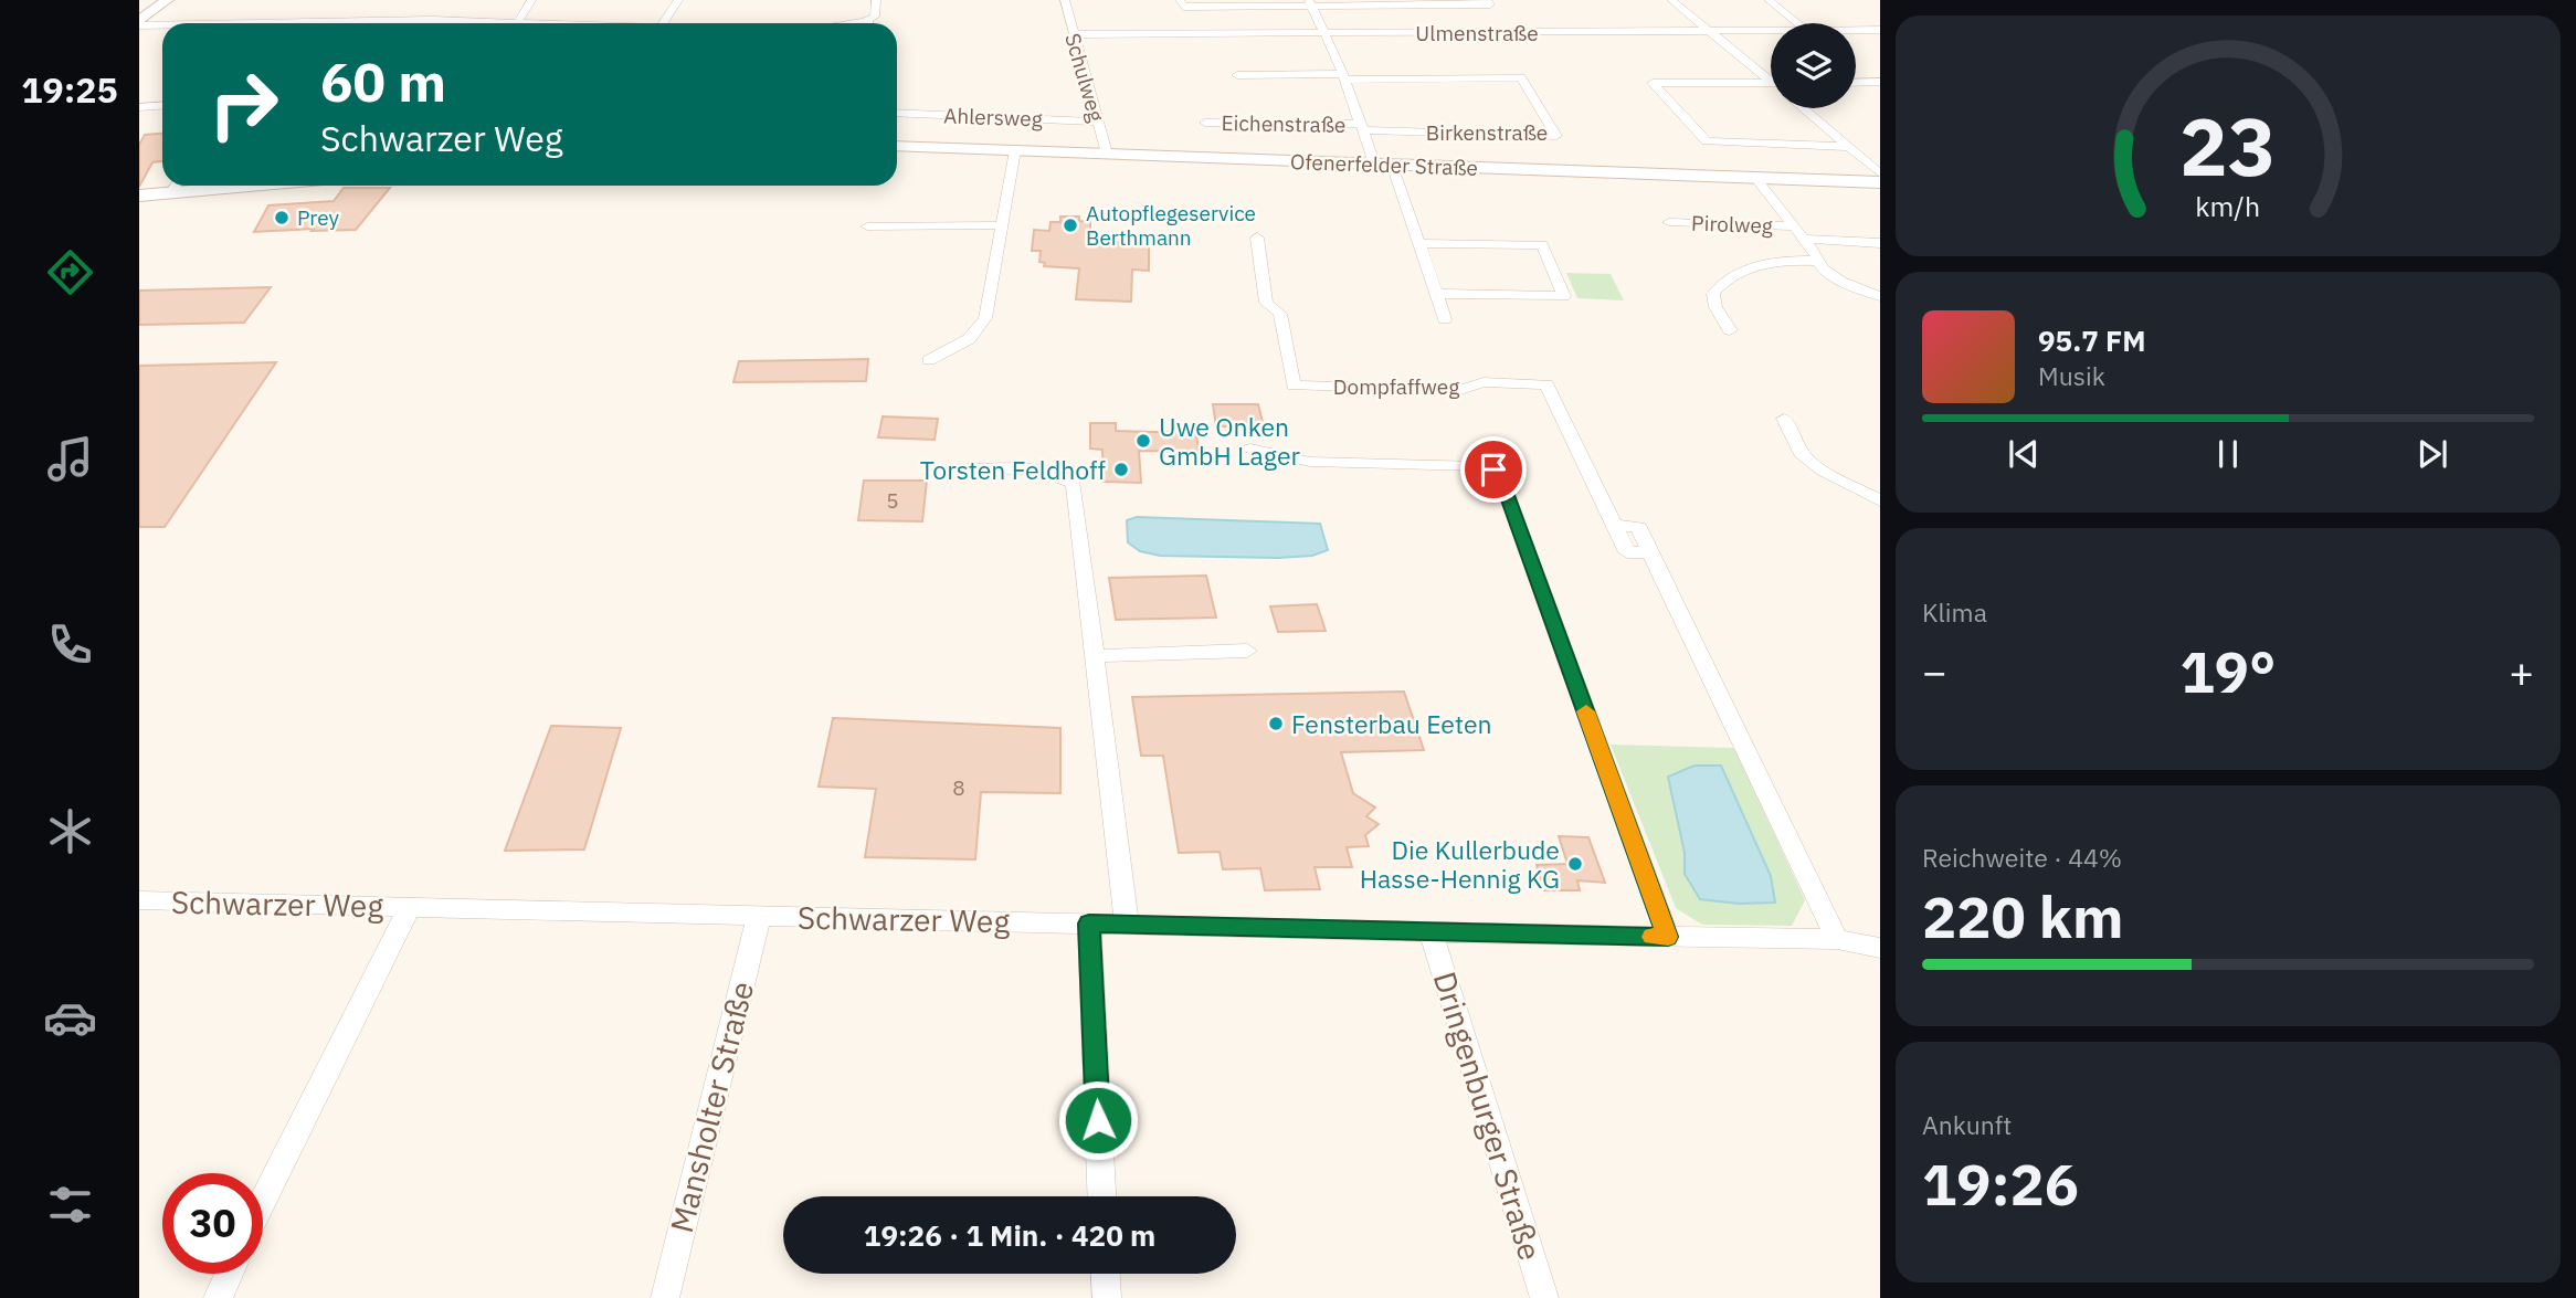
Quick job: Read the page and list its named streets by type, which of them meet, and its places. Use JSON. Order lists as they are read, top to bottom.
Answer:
{
  "streets": {
    "street": [
      "Ulmenstraße",
      "Schulweg",
      "Ahlersweg",
      "Eichenstraße",
      "Birkenstraße",
      "Ofenerfelder Straße",
      "Pirolweg",
      "Dompfaffweg",
      "Schwarzer Weg",
      "Mansholter Straße",
      "Dringenburger Straße"
    ]
  },
  "crossings": [
    ["Ulmenstraße", "Schulweg"],
    ["Schulweg", "Ahlersweg"],
    ["Schulweg", "Ofenerfelder Straße"],
    ["Eichenstraße", "Birkenstraße"],
    ["Dompfaffweg", "Schwarzer Weg"],
    ["Schwarzer Weg", "Mansholter Straße"],
    ["Schwarzer Weg", "Dringenburger Straße"]
  ],
  "places": [
    "Prey",
    "Autopflegeservice Berthmann",
    "Uwe Onken GmbH Lager",
    "Torsten Feldhoff",
    "Fensterbau Eeten",
    "Die Kullerbude Hasse-Hennig KG"
  ],
  "house_numbers": ["5", "8"],
  "page": {
    "tabs": "19:25",
    "turn": ["60 m", "Schwarzer Weg"],
    "song": ["95.7 FM", "Musik"],
    "tile": [
      "Klima",
      ["Reichweite · 44%", "220 km"],
      ["Ankunft", "19:26"]
    ],
    "heat": ["−", "19°", "+"],
    "limit": "30",
    "trip": "19:26 · 1 Min. · 420 m",
    "gauge": ["23", "km/h"]
  }
}
